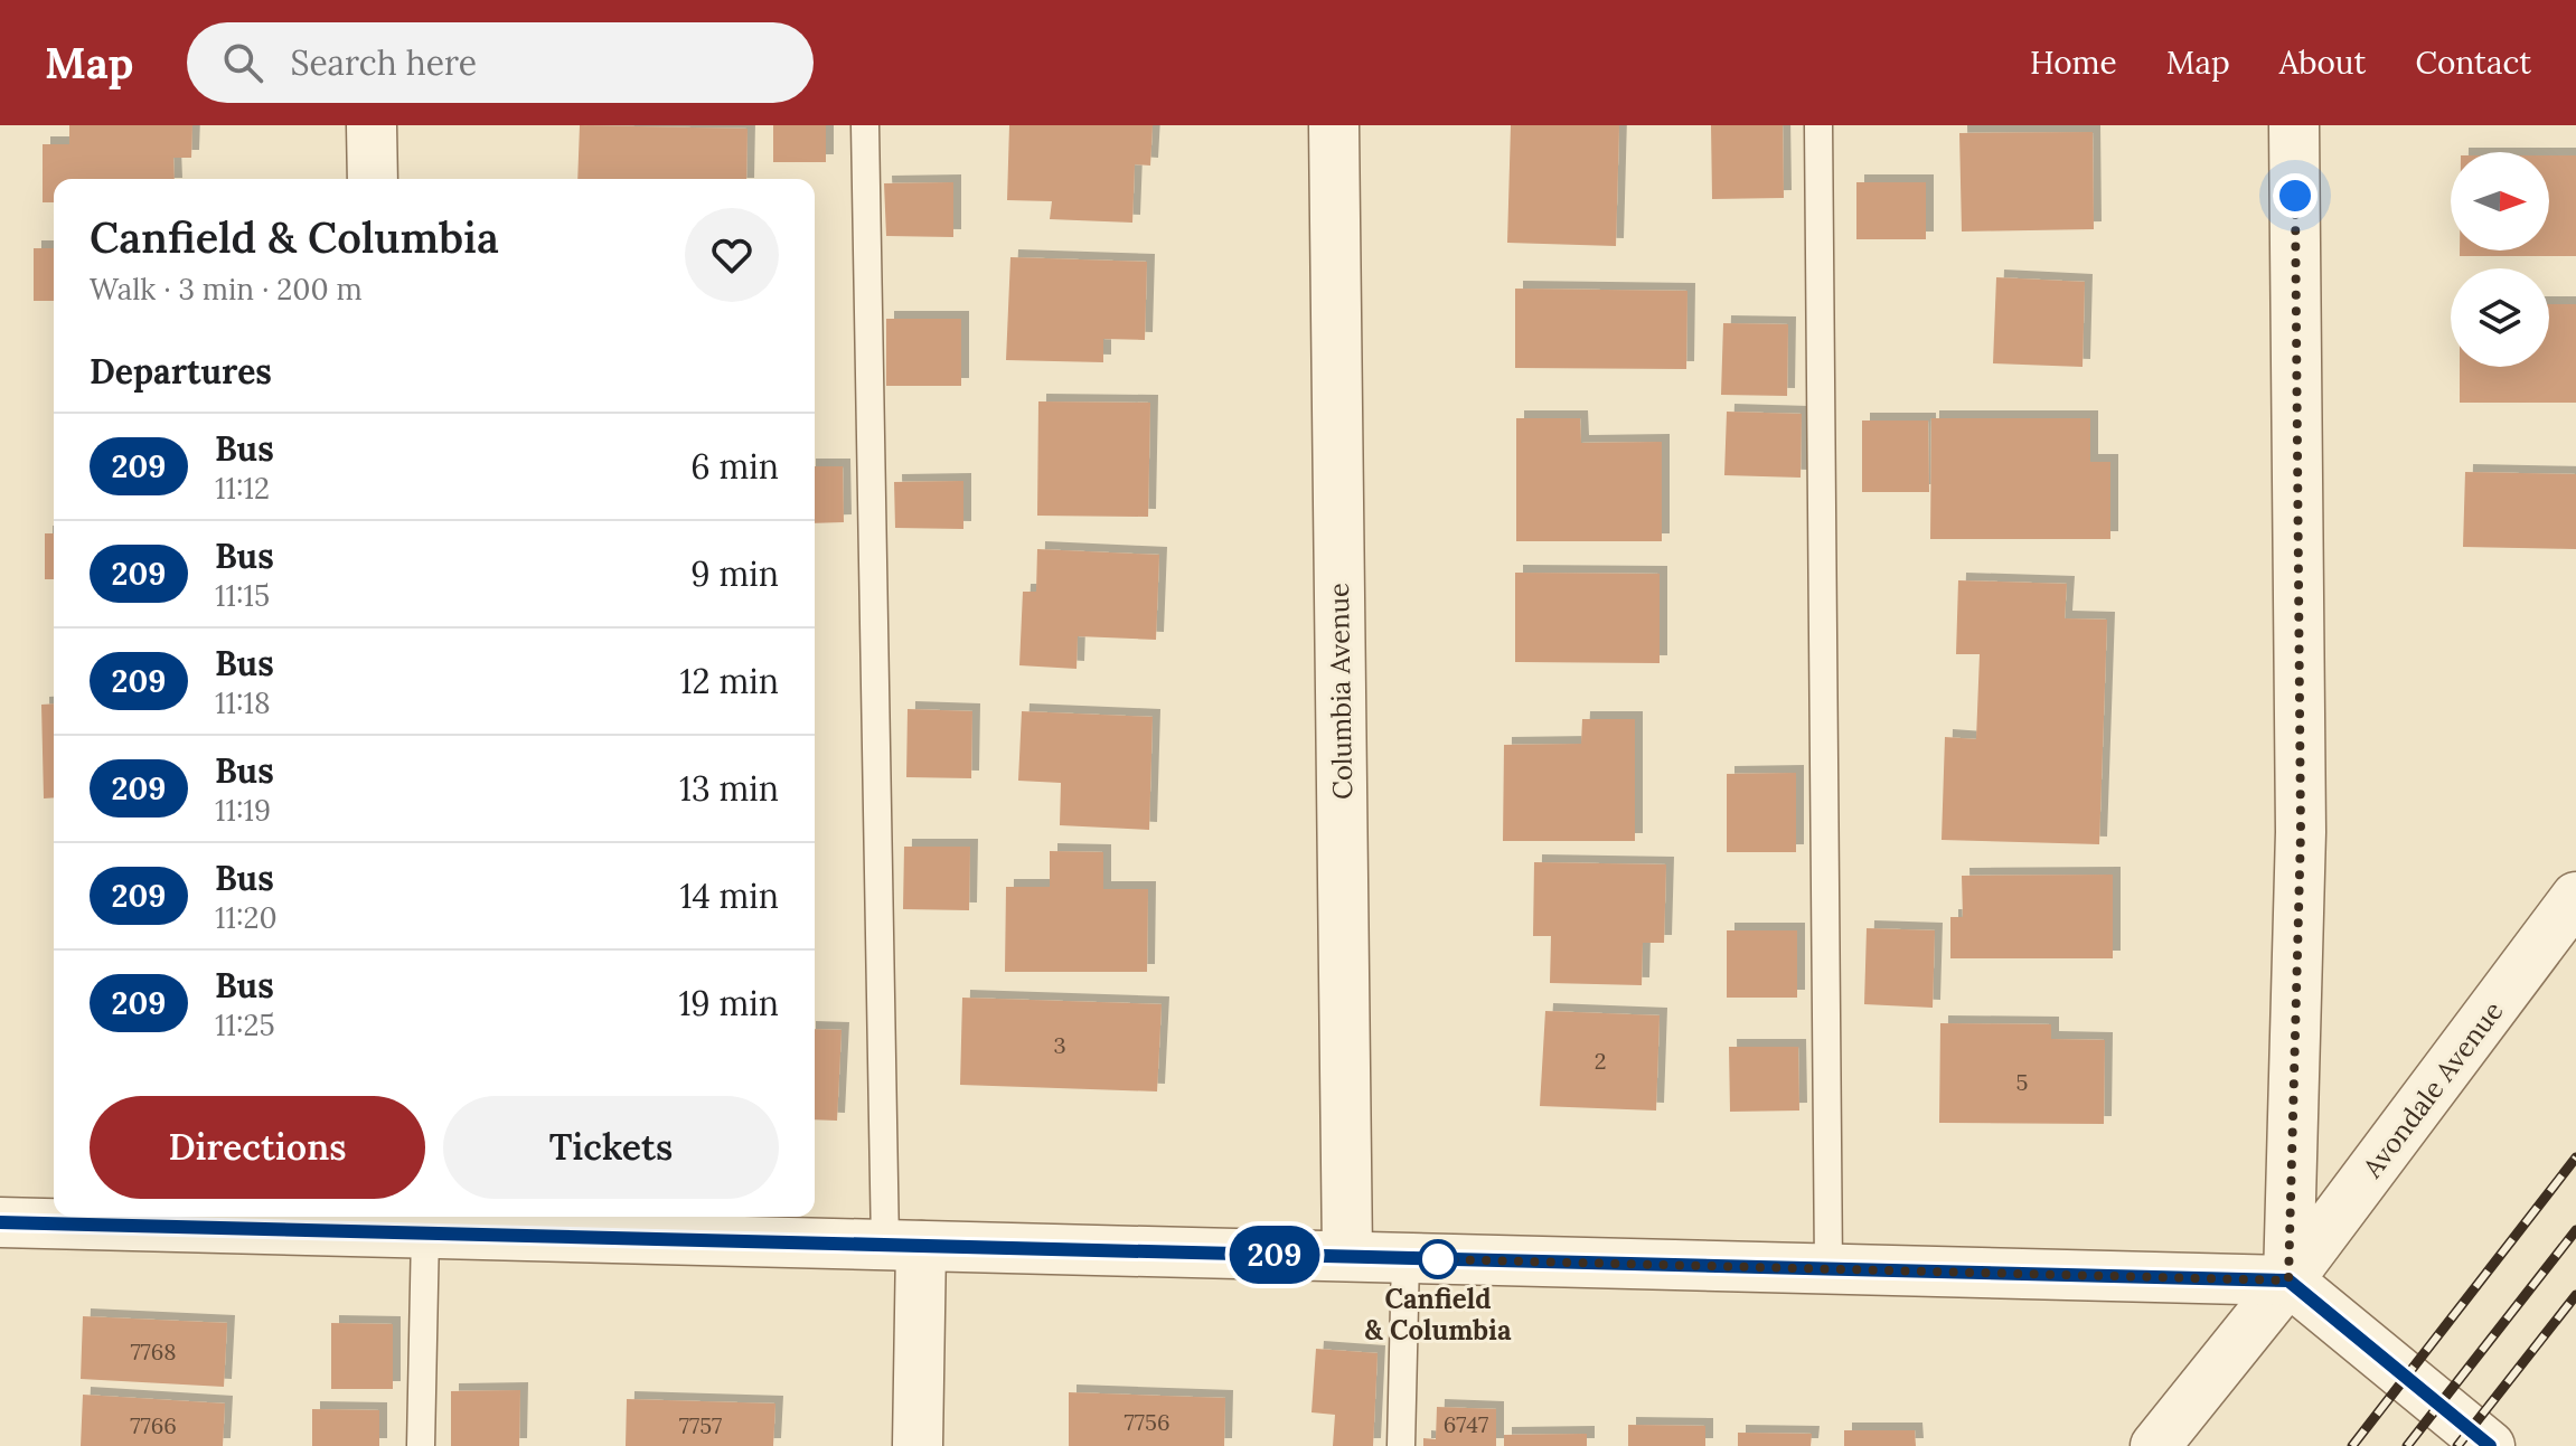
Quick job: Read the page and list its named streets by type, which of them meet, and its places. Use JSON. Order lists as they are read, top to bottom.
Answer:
{
  "streets": {
    "street": ["Columbia Avenue", "Avondale Avenue"]
  },
  "places": ["Canfield & Columbia"],
  "lines": ["bus line 209"],
  "house_numbers": [
    "3",
    "2",
    "5",
    "7768",
    "7756",
    "6747",
    "7766",
    "7757"
  ],
  "north": "right",
  "page": {
    "header": "Map",
    "search": "Search here",
    "nav": [
      "Home",
      "Map",
      "About",
      "Contact"
    ],
    "on_map": "209",
    "heading": [
      ["Canfield & Columbia", "Walk · 3 min · 200 m"],
      "Departures"
    ],
    "list": [
      {
        "mark": "209",
        "name": "Bus",
        "note": "11:12",
        "value": "6 min"
      },
      {
        "mark": "209",
        "name": "Bus",
        "note": "11:15",
        "value": "9 min"
      },
      {
        "mark": "209",
        "name": "Bus",
        "note": "11:18",
        "value": "12 min"
      },
      {
        "mark": "209",
        "name": "Bus",
        "note": "11:19",
        "value": "13 min"
      },
      {
        "mark": "209",
        "name": "Bus",
        "note": "11:20",
        "value": "14 min"
      },
      {
        "mark": "209",
        "name": "Bus",
        "note": "11:25",
        "value": "19 min"
      }
    ],
    "buttons": ["Directions", "Tickets"]
  }
}
